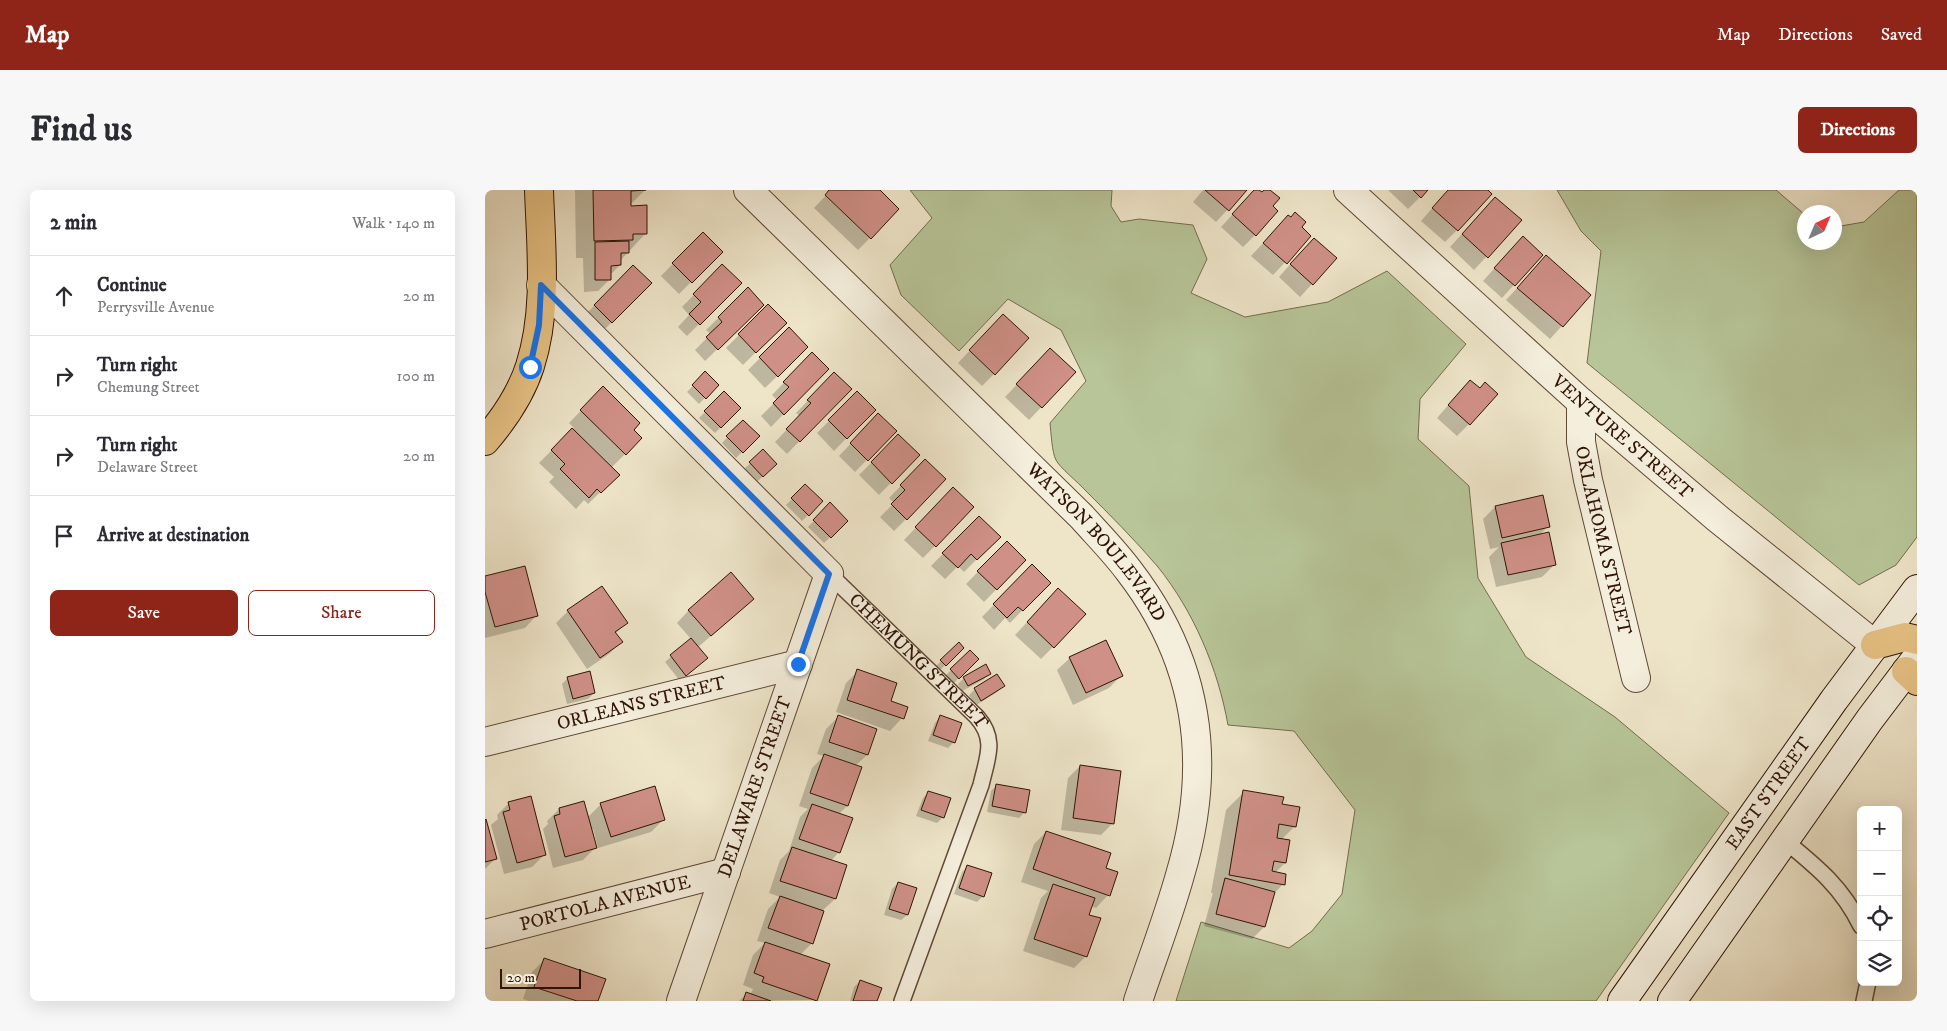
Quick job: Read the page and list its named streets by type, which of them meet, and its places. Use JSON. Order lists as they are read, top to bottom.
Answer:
{
  "streets": {
    "street": [
      "VENTURE STREET",
      "OKLAHOMA STREET",
      "WATSON BOULEVARD",
      "CHEMUNG STREET",
      "ORLEANS STREET",
      "DELAWARE STREET",
      "EAST STREET",
      "PORTOLA AVENUE"
    ]
  },
  "crossings": [
    ["VENTURE STREET", "OKLAHOMA STREET"],
    ["VENTURE STREET", "EAST STREET"],
    ["CHEMUNG STREET", "DELAWARE STREET"],
    ["ORLEANS STREET", "DELAWARE STREET"],
    ["DELAWARE STREET", "PORTOLA AVENUE"]
  ],
  "scale_bar": "20 m",
  "north": "top right",
  "page": {
    "header": "Map",
    "nav": ["Map", "Directions", "Saved"],
    "buttons": [
      "Directions",
      ["Save", "Share"]
    ],
    "title": "Find us",
    "heading": ["2 min", "Walk · 140 m"],
    "list": [
      ["Continue", "Perrysville Avenue", "20 m"],
      ["Turn right", "Chemung Street", "100 m"],
      ["Turn right", "Delaware Street", "20 m"],
      "Arrive at destination"
    ],
    "map_buttons": ["+", "−"],
    "scale": "20 m"
  }
}
